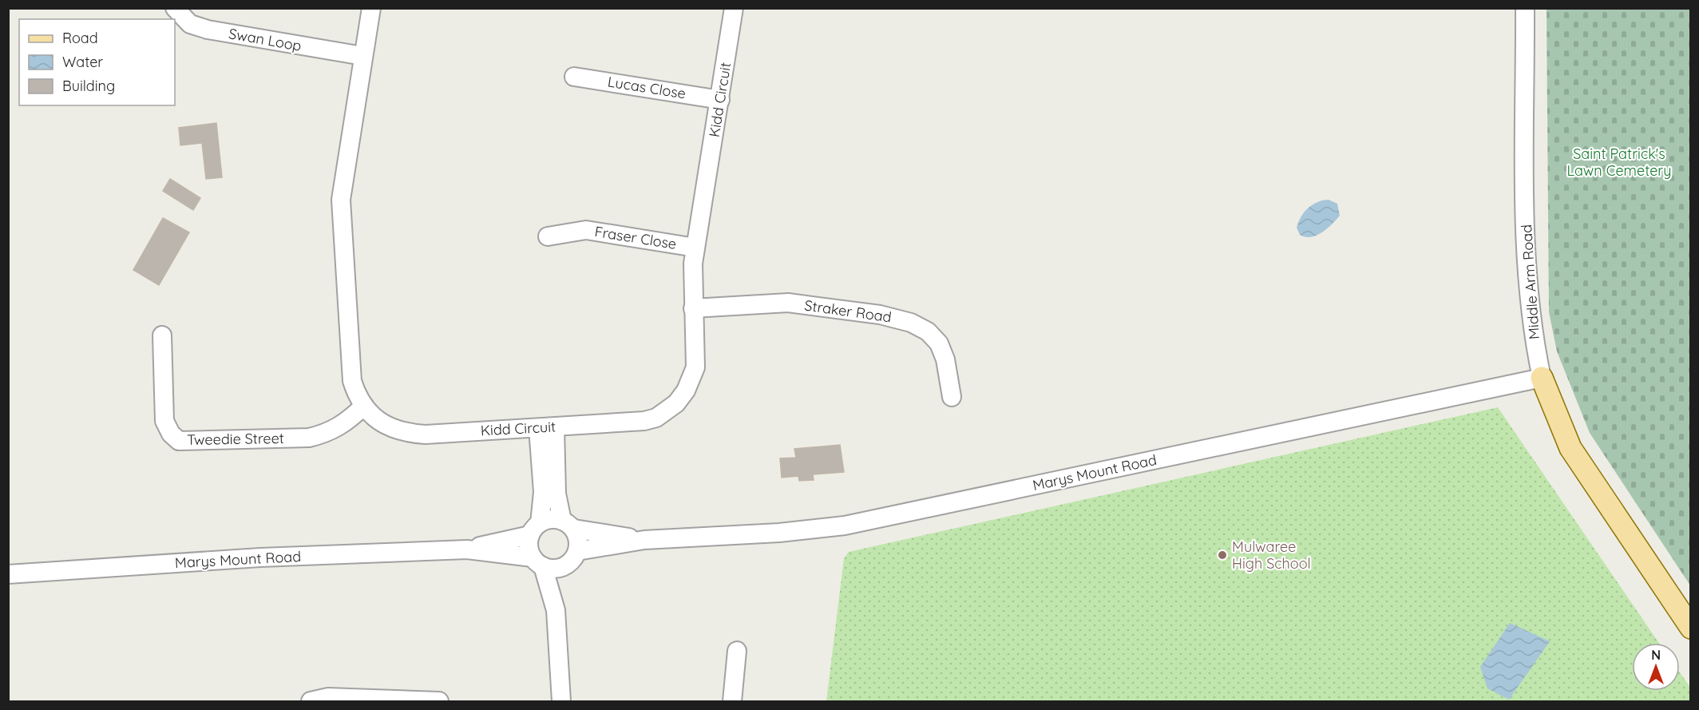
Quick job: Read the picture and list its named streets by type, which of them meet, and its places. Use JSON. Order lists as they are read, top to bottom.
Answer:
{
  "streets": {
    "main road": ["Middle Arm Road"],
    "street": [
      "Swan Loop",
      "Lucas Close",
      "Kidd Circuit",
      "Fraser Close",
      "Straker Road",
      "Tweedie Street",
      "Marys Mount Road"
    ]
  },
  "crossings": [
    ["Swan Loop", "Kidd Circuit"],
    ["Lucas Close", "Kidd Circuit"],
    ["Kidd Circuit", "Fraser Close"],
    ["Kidd Circuit", "Straker Road"],
    ["Kidd Circuit", "Tweedie Street"],
    ["Middle Arm Road", "Marys Mount Road"]
  ],
  "parks": ["Saint Patrick's Lawn Cemetery"],
  "places": ["Mulwaree High School"],
  "legend": ["Road", "Water", "Building"],
  "north": "top"
}
